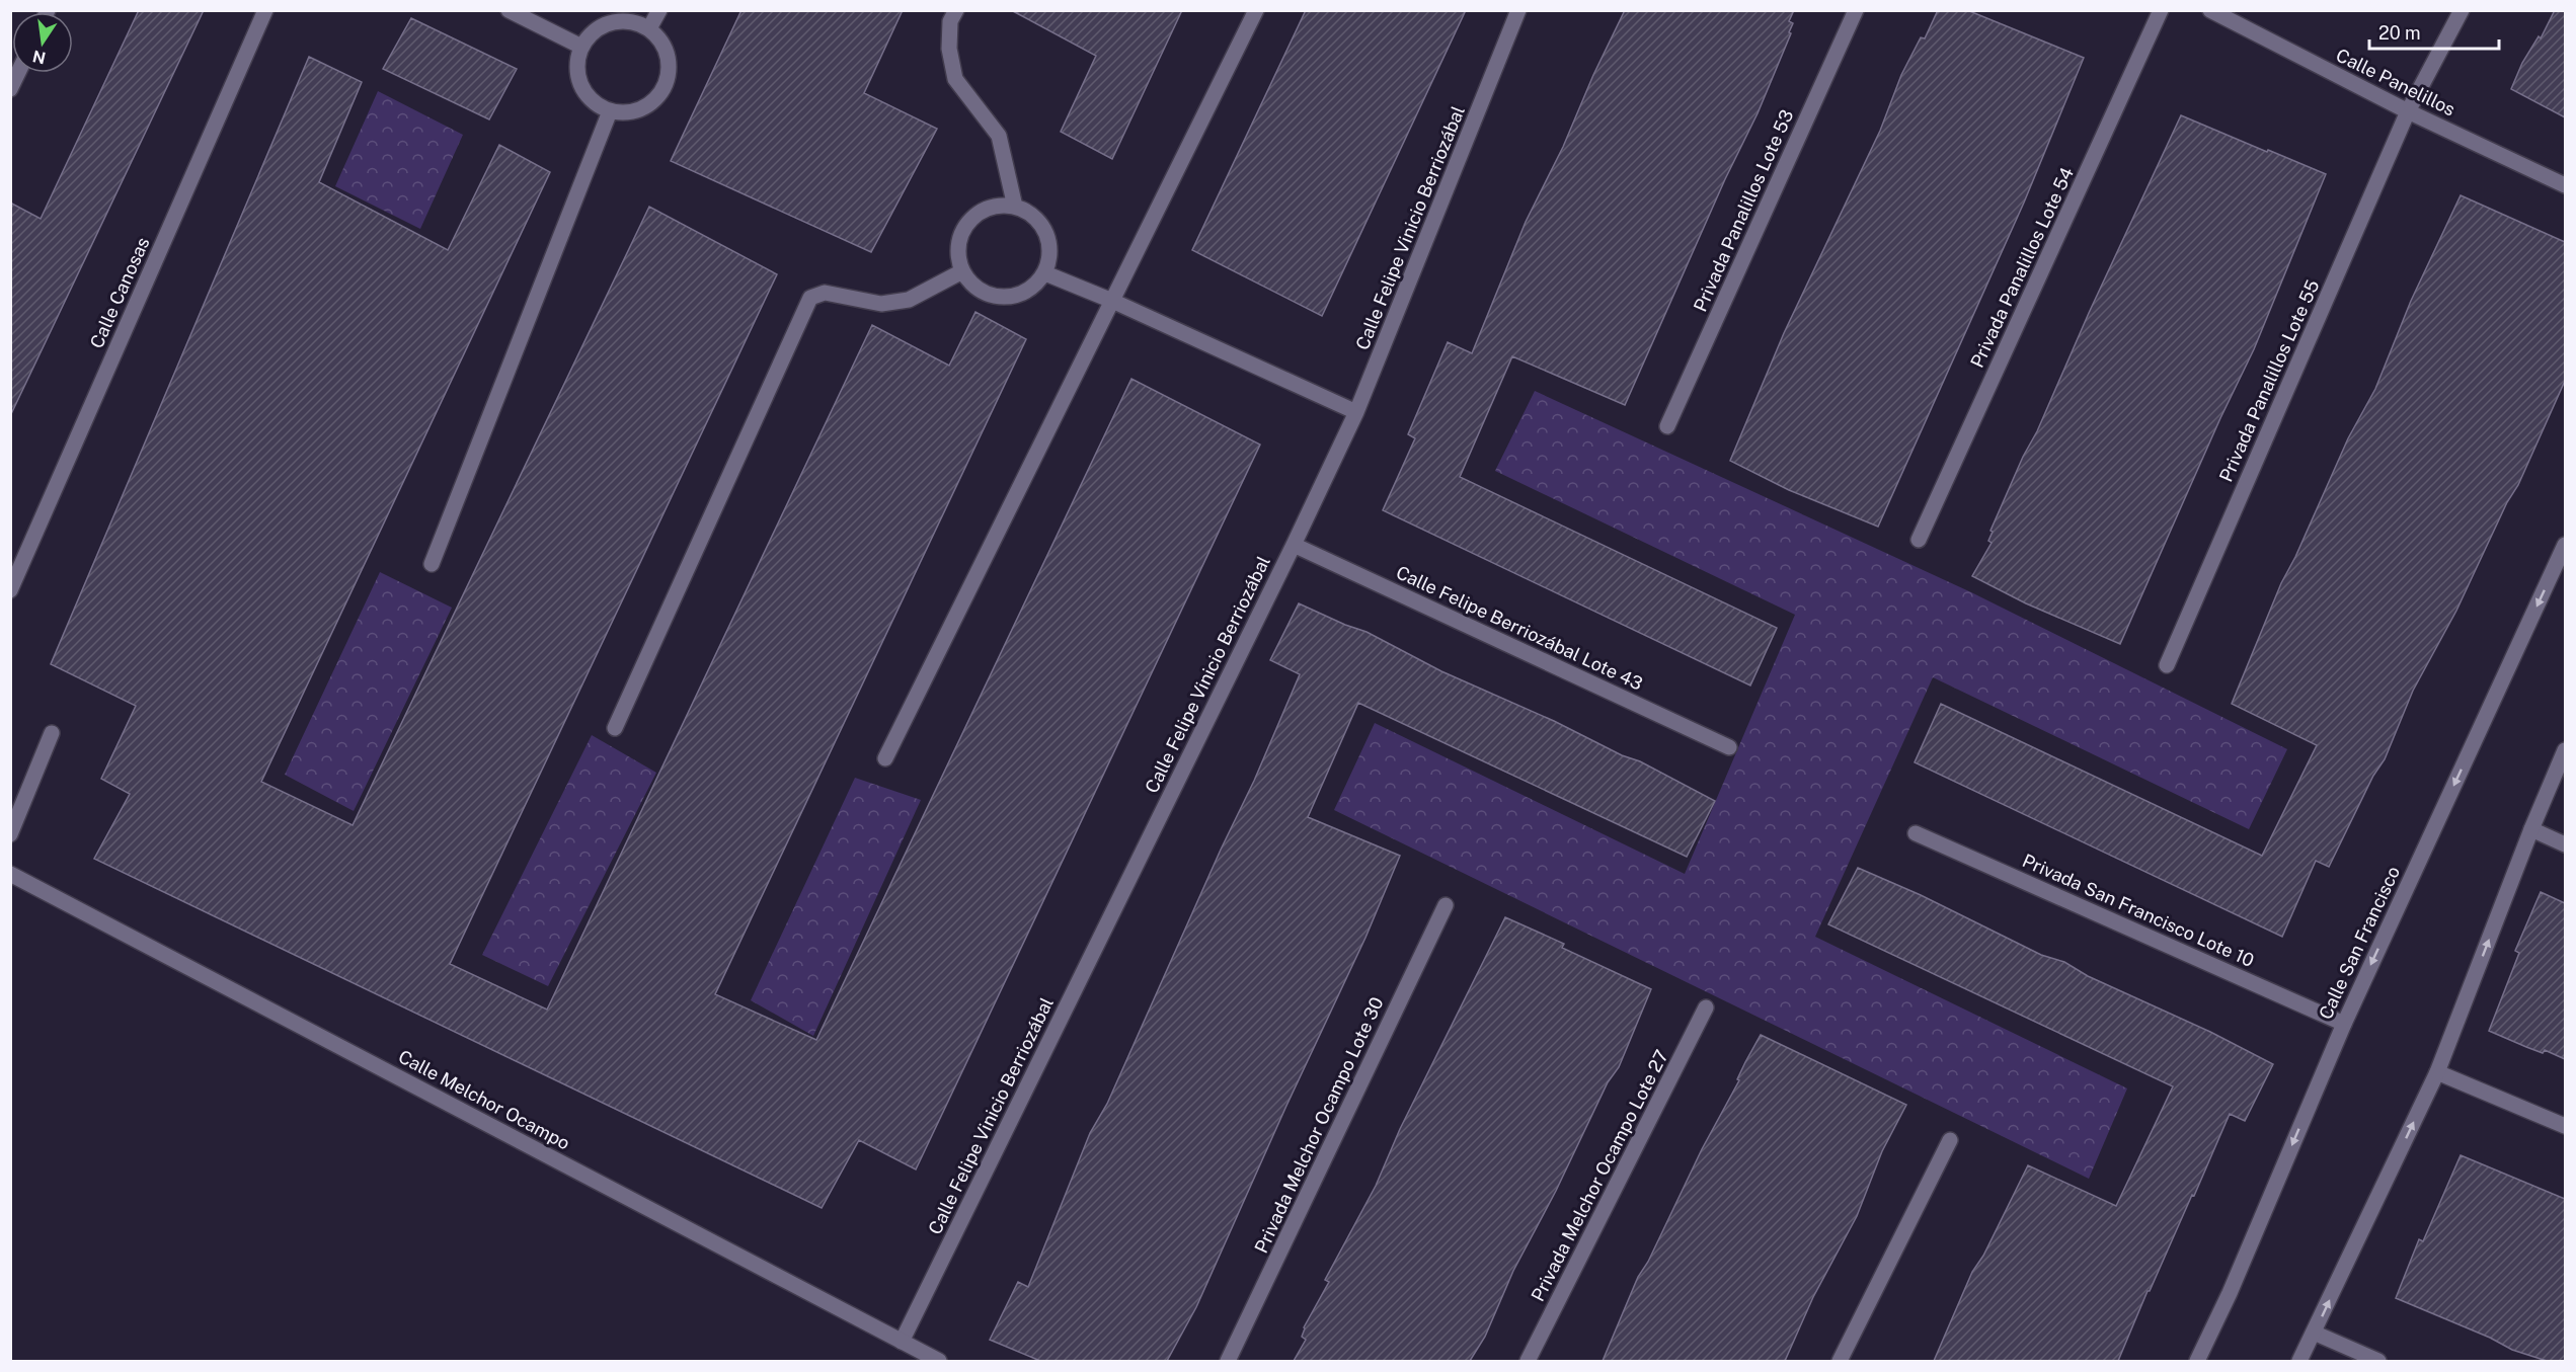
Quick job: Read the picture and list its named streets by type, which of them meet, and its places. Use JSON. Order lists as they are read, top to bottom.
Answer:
{
  "streets": {
    "street": [
      "Calle Panelillos",
      "Privada Panalillos Lote 53",
      "Calle Felipe Vinicio Berriozábal",
      "Privada Panalillos Lote 54",
      "Calle Canosas",
      "Privada Panalillos Lote 55",
      "Calle Felipe Berriozábal Lote 43",
      "Privada San Francisco Lote 10",
      "Calle San Francisco",
      "Calle Melchor Ocampo",
      "Privada Melchor Ocampo Lote 30",
      "Privada Melchor Ocampo Lote 27"
    ]
  },
  "crossings": [
    ["Calle Panelillos", "Privada Panalillos Lote 55"],
    ["Calle Felipe Vinicio Berriozábal", "Calle Felipe Berriozábal Lote 43"],
    ["Calle Felipe Vinicio Berriozábal", "Calle Melchor Ocampo"],
    ["Privada San Francisco Lote 10", "Calle San Francisco"]
  ],
  "scale_bar": "20 m",
  "north": "bottom"
}
